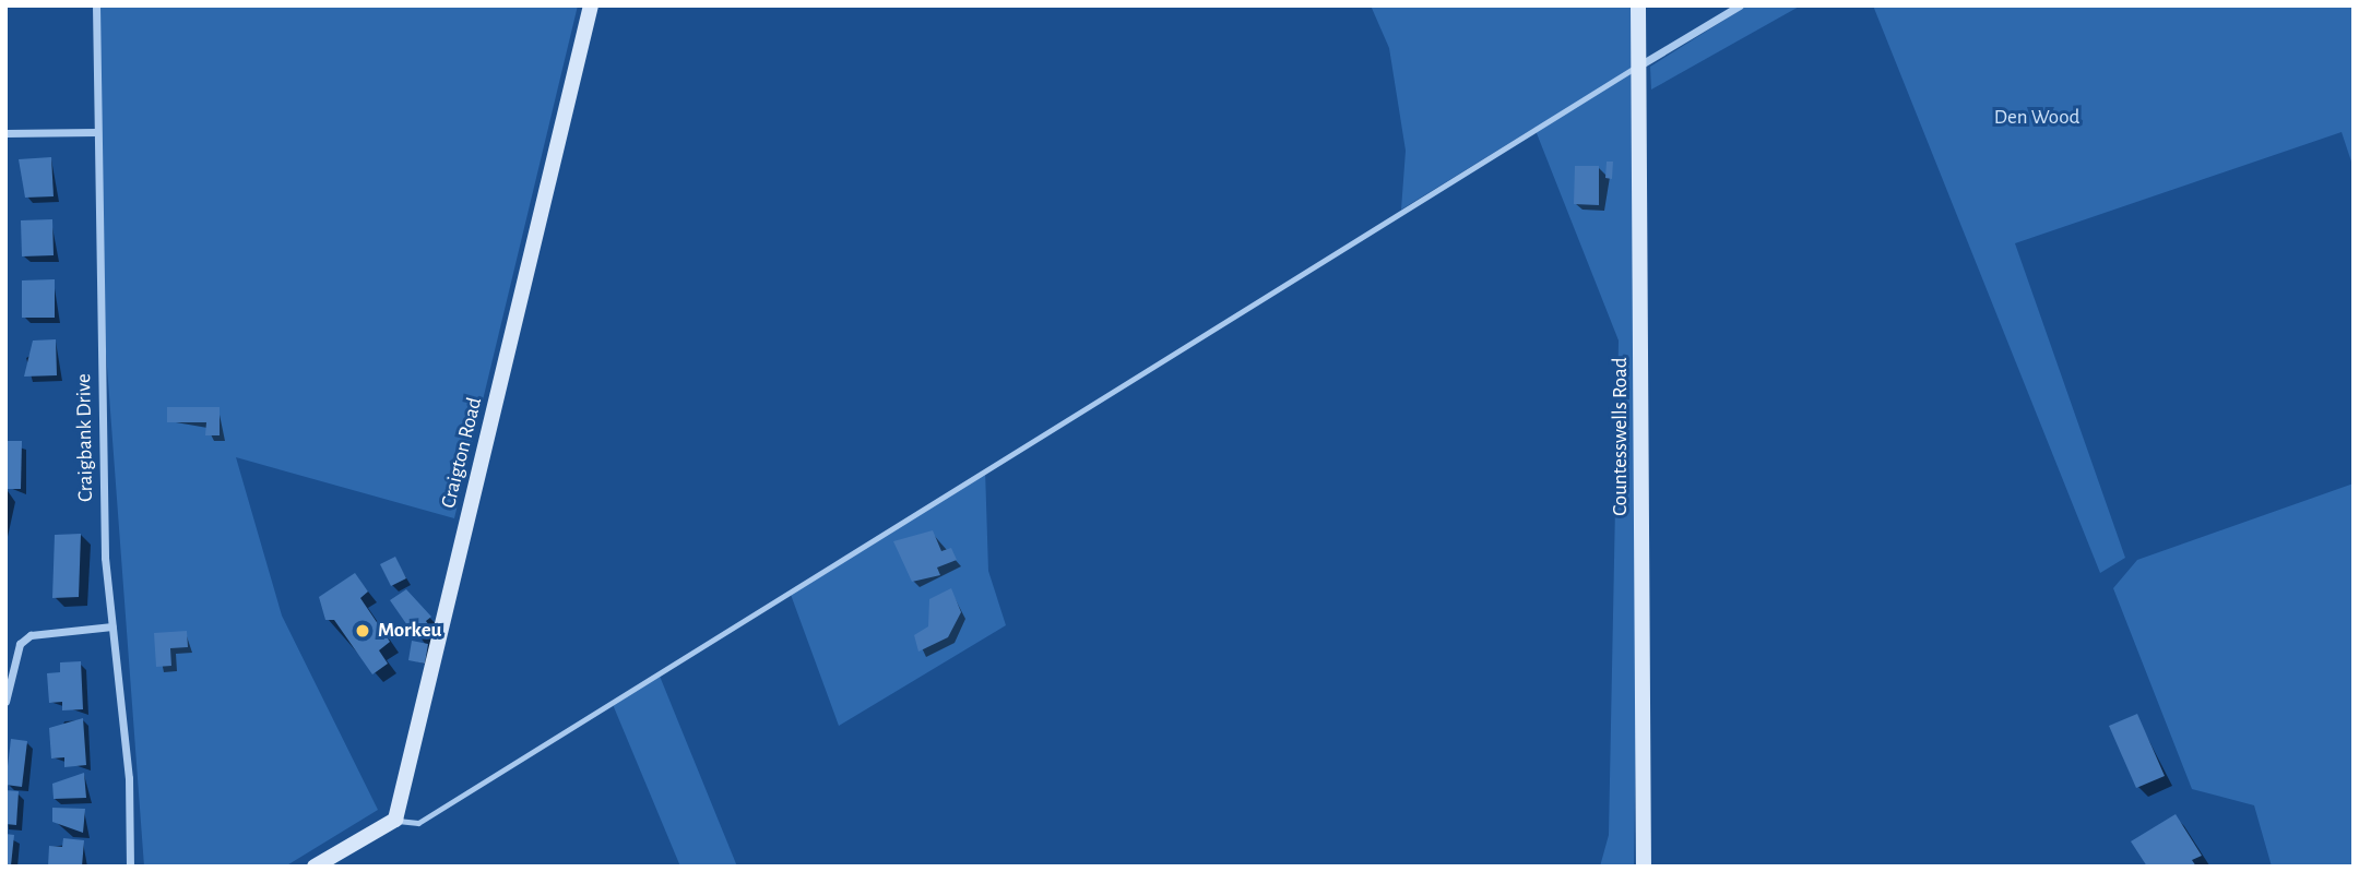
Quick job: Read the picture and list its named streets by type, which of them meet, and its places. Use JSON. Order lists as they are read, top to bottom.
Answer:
{
  "streets": {
    "street": ["Countesswells Road", "Craigbank Drive", "Craigton Road"]
  },
  "parks": ["Den Wood"],
  "places": ["Morkeu"]
}
